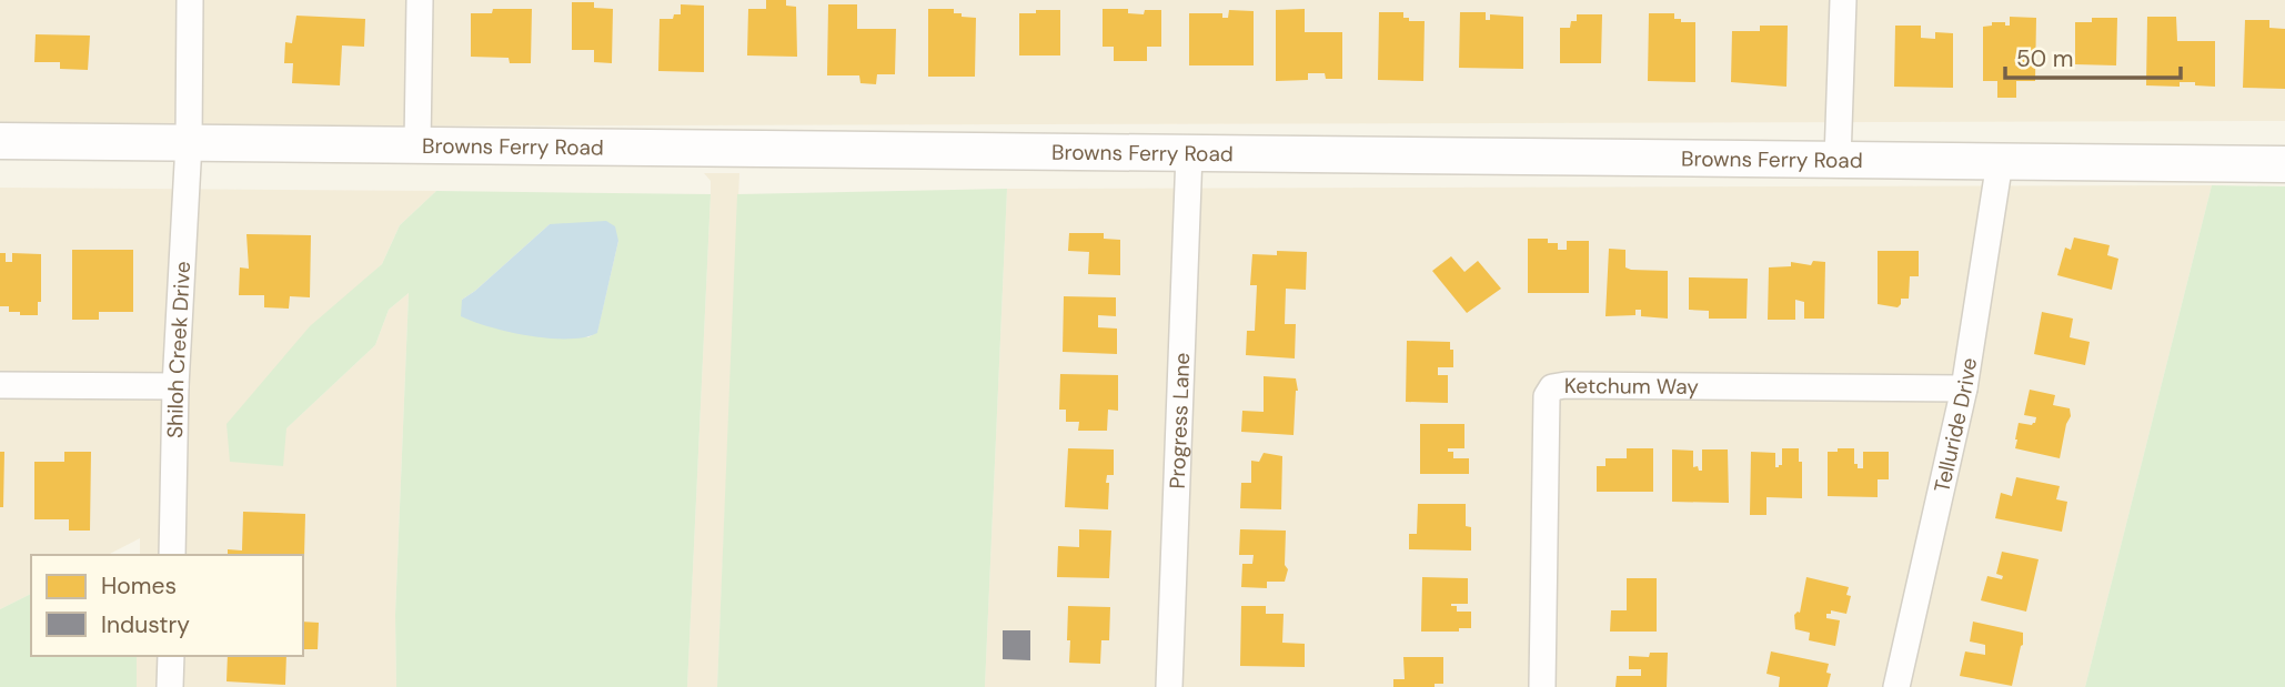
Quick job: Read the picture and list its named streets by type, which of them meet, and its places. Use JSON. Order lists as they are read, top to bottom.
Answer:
{
  "streets": {
    "street": [
      "Browns Ferry Road",
      "Shiloh Creek Drive",
      "Ketchum Way",
      "Progress Lane",
      "Telluride Drive"
    ]
  },
  "crossings": [
    ["Browns Ferry Road", "Shiloh Creek Drive"],
    ["Browns Ferry Road", "Progress Lane"],
    ["Browns Ferry Road", "Telluride Drive"],
    ["Ketchum Way", "Telluride Drive"]
  ],
  "legend": ["Homes", "Industry"],
  "scale_bar": "50 m"
}
